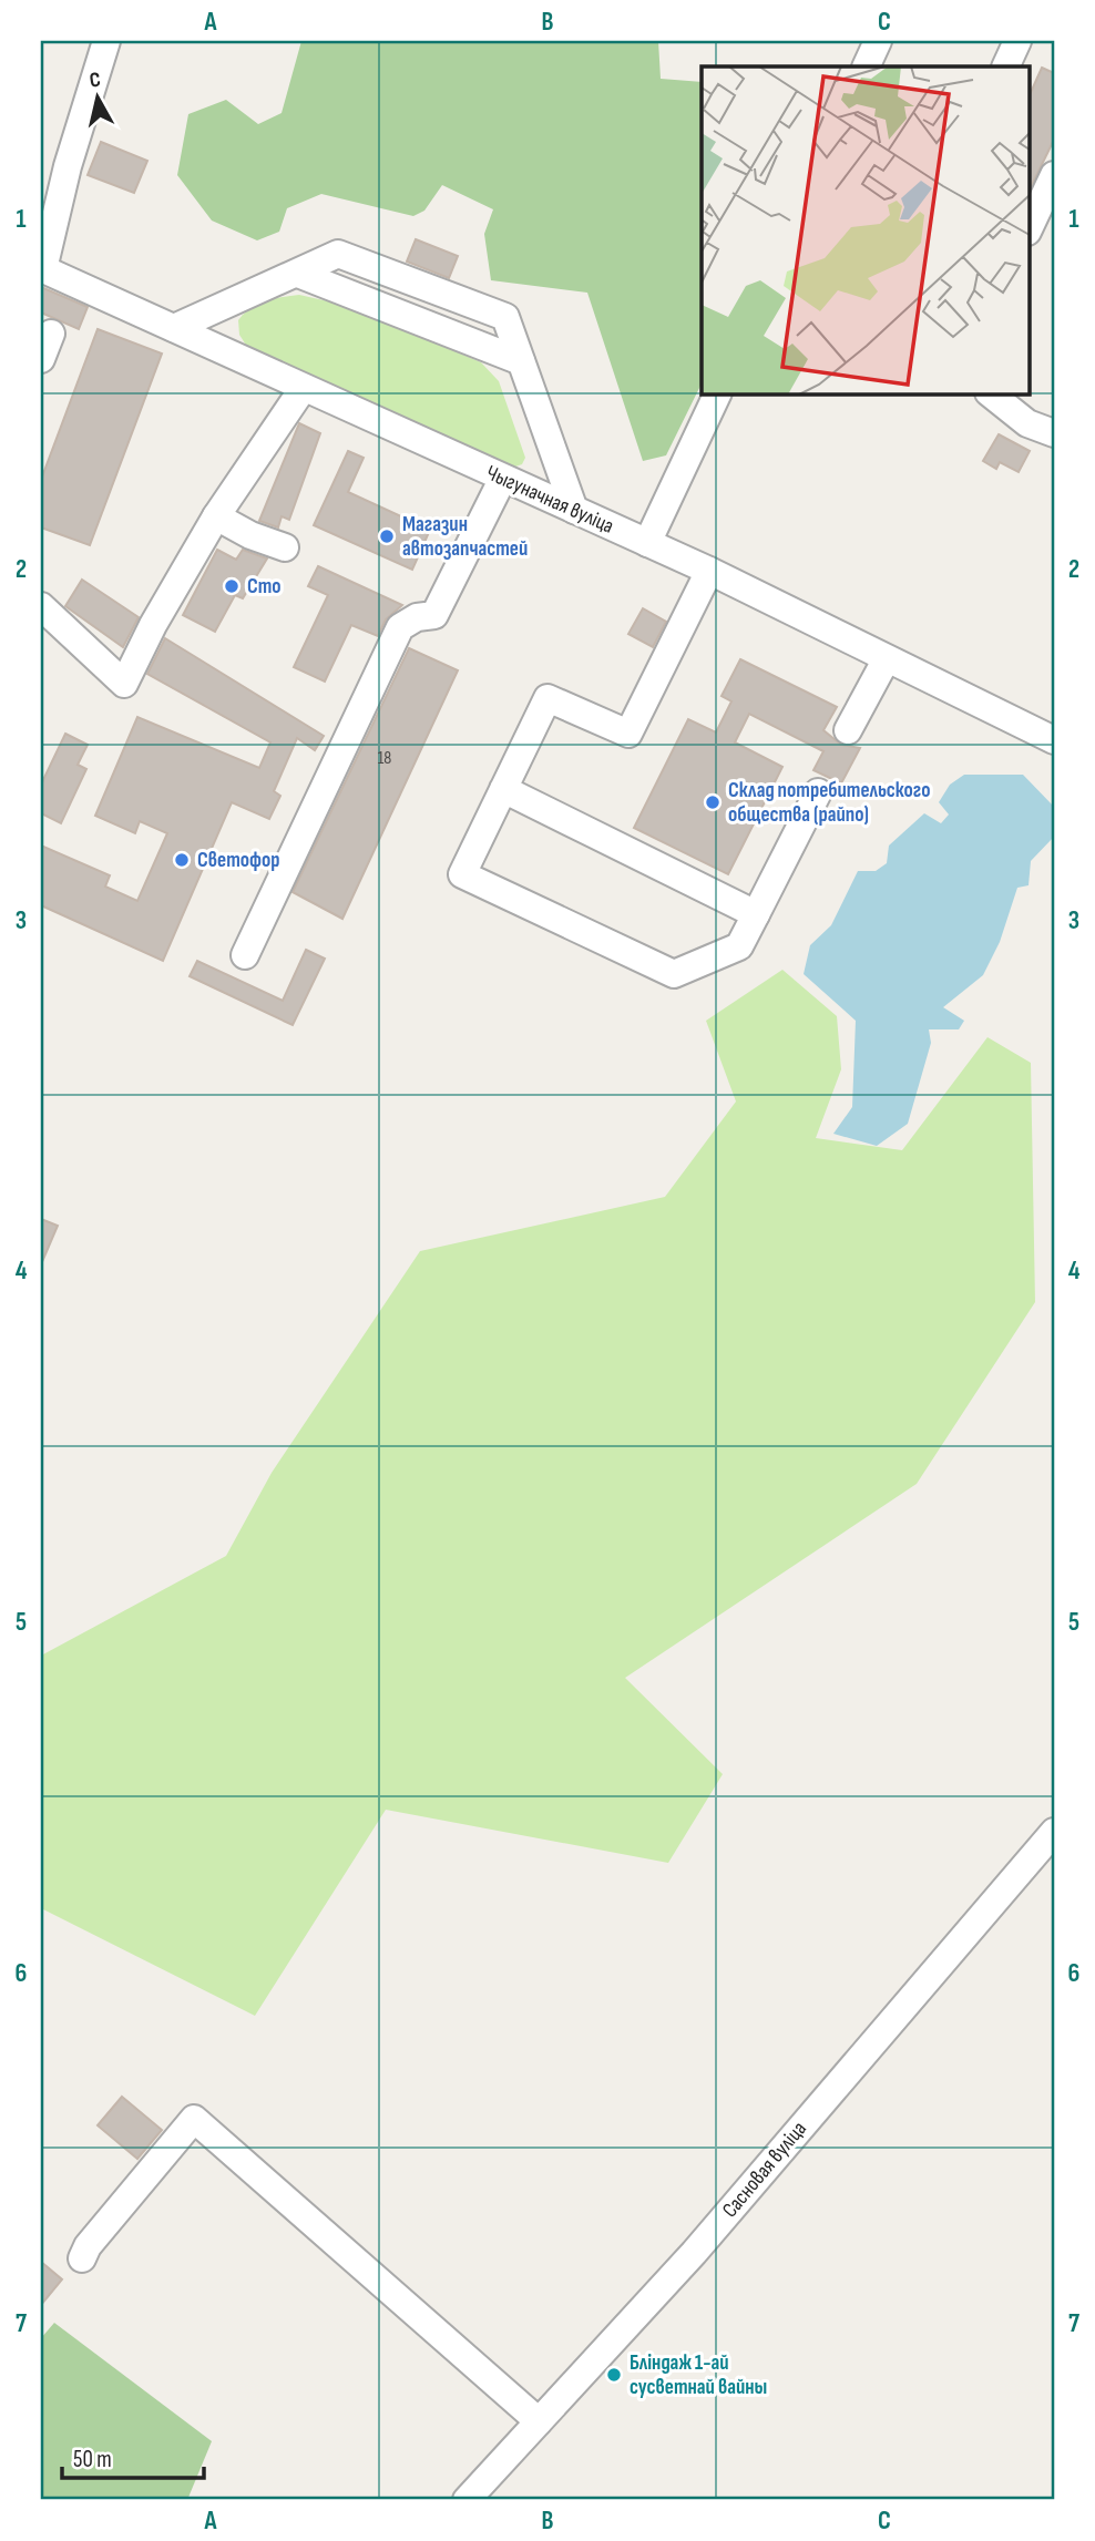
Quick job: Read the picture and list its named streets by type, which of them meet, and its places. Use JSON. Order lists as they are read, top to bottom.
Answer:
{
  "streets": {
    "street": ["Чыгуначная вуліца", "Сасновая вуліца"]
  },
  "places": [
    "Магазин автозапчастей",
    "Сто",
    "Склад потребительского общества (райпо)",
    "Светофор",
    "Бліндаж 1-ай сусветнай вайны"
  ],
  "house_numbers": ["18"],
  "scale_bar": "50 m",
  "north": "top",
  "grid": {
    "columns": ["A", "B", "C"],
    "rows": [
      "1",
      "2",
      "3",
      "4",
      "5",
      "6",
      "7"
    ]
  }
}
